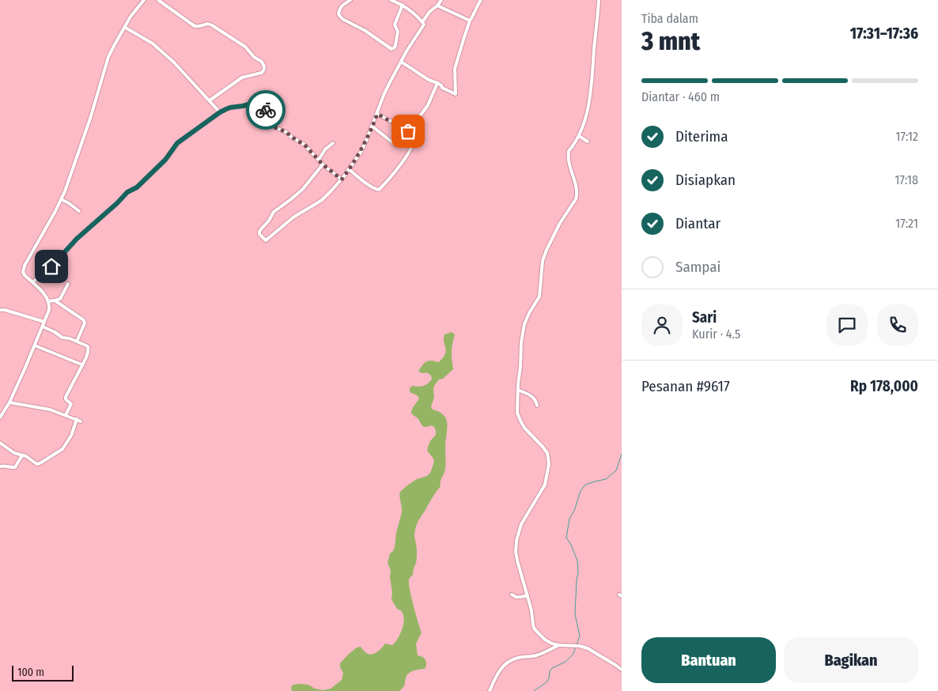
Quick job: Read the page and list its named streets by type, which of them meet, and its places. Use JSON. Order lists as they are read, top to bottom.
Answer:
{
  "scale_bar": "100 m",
  "page": {
    "heading": ["3 mnt", "Tiba dalam", "17:31–17:36"],
    "panel": [
      "Sari",
      "Kurir · 4.5",
      "Pesanan #9617",
      "Rp 178,000"
    ],
    "bar": "Diantar · 460 m",
    "list": [
      ["Diterima", "17:12"],
      ["Disiapkan", "17:18"],
      ["Diantar", "17:21"],
      "Sampai"
    ],
    "buttons": ["Bantuan", "Bagikan"],
    "scale": "100 m"
  }
}
